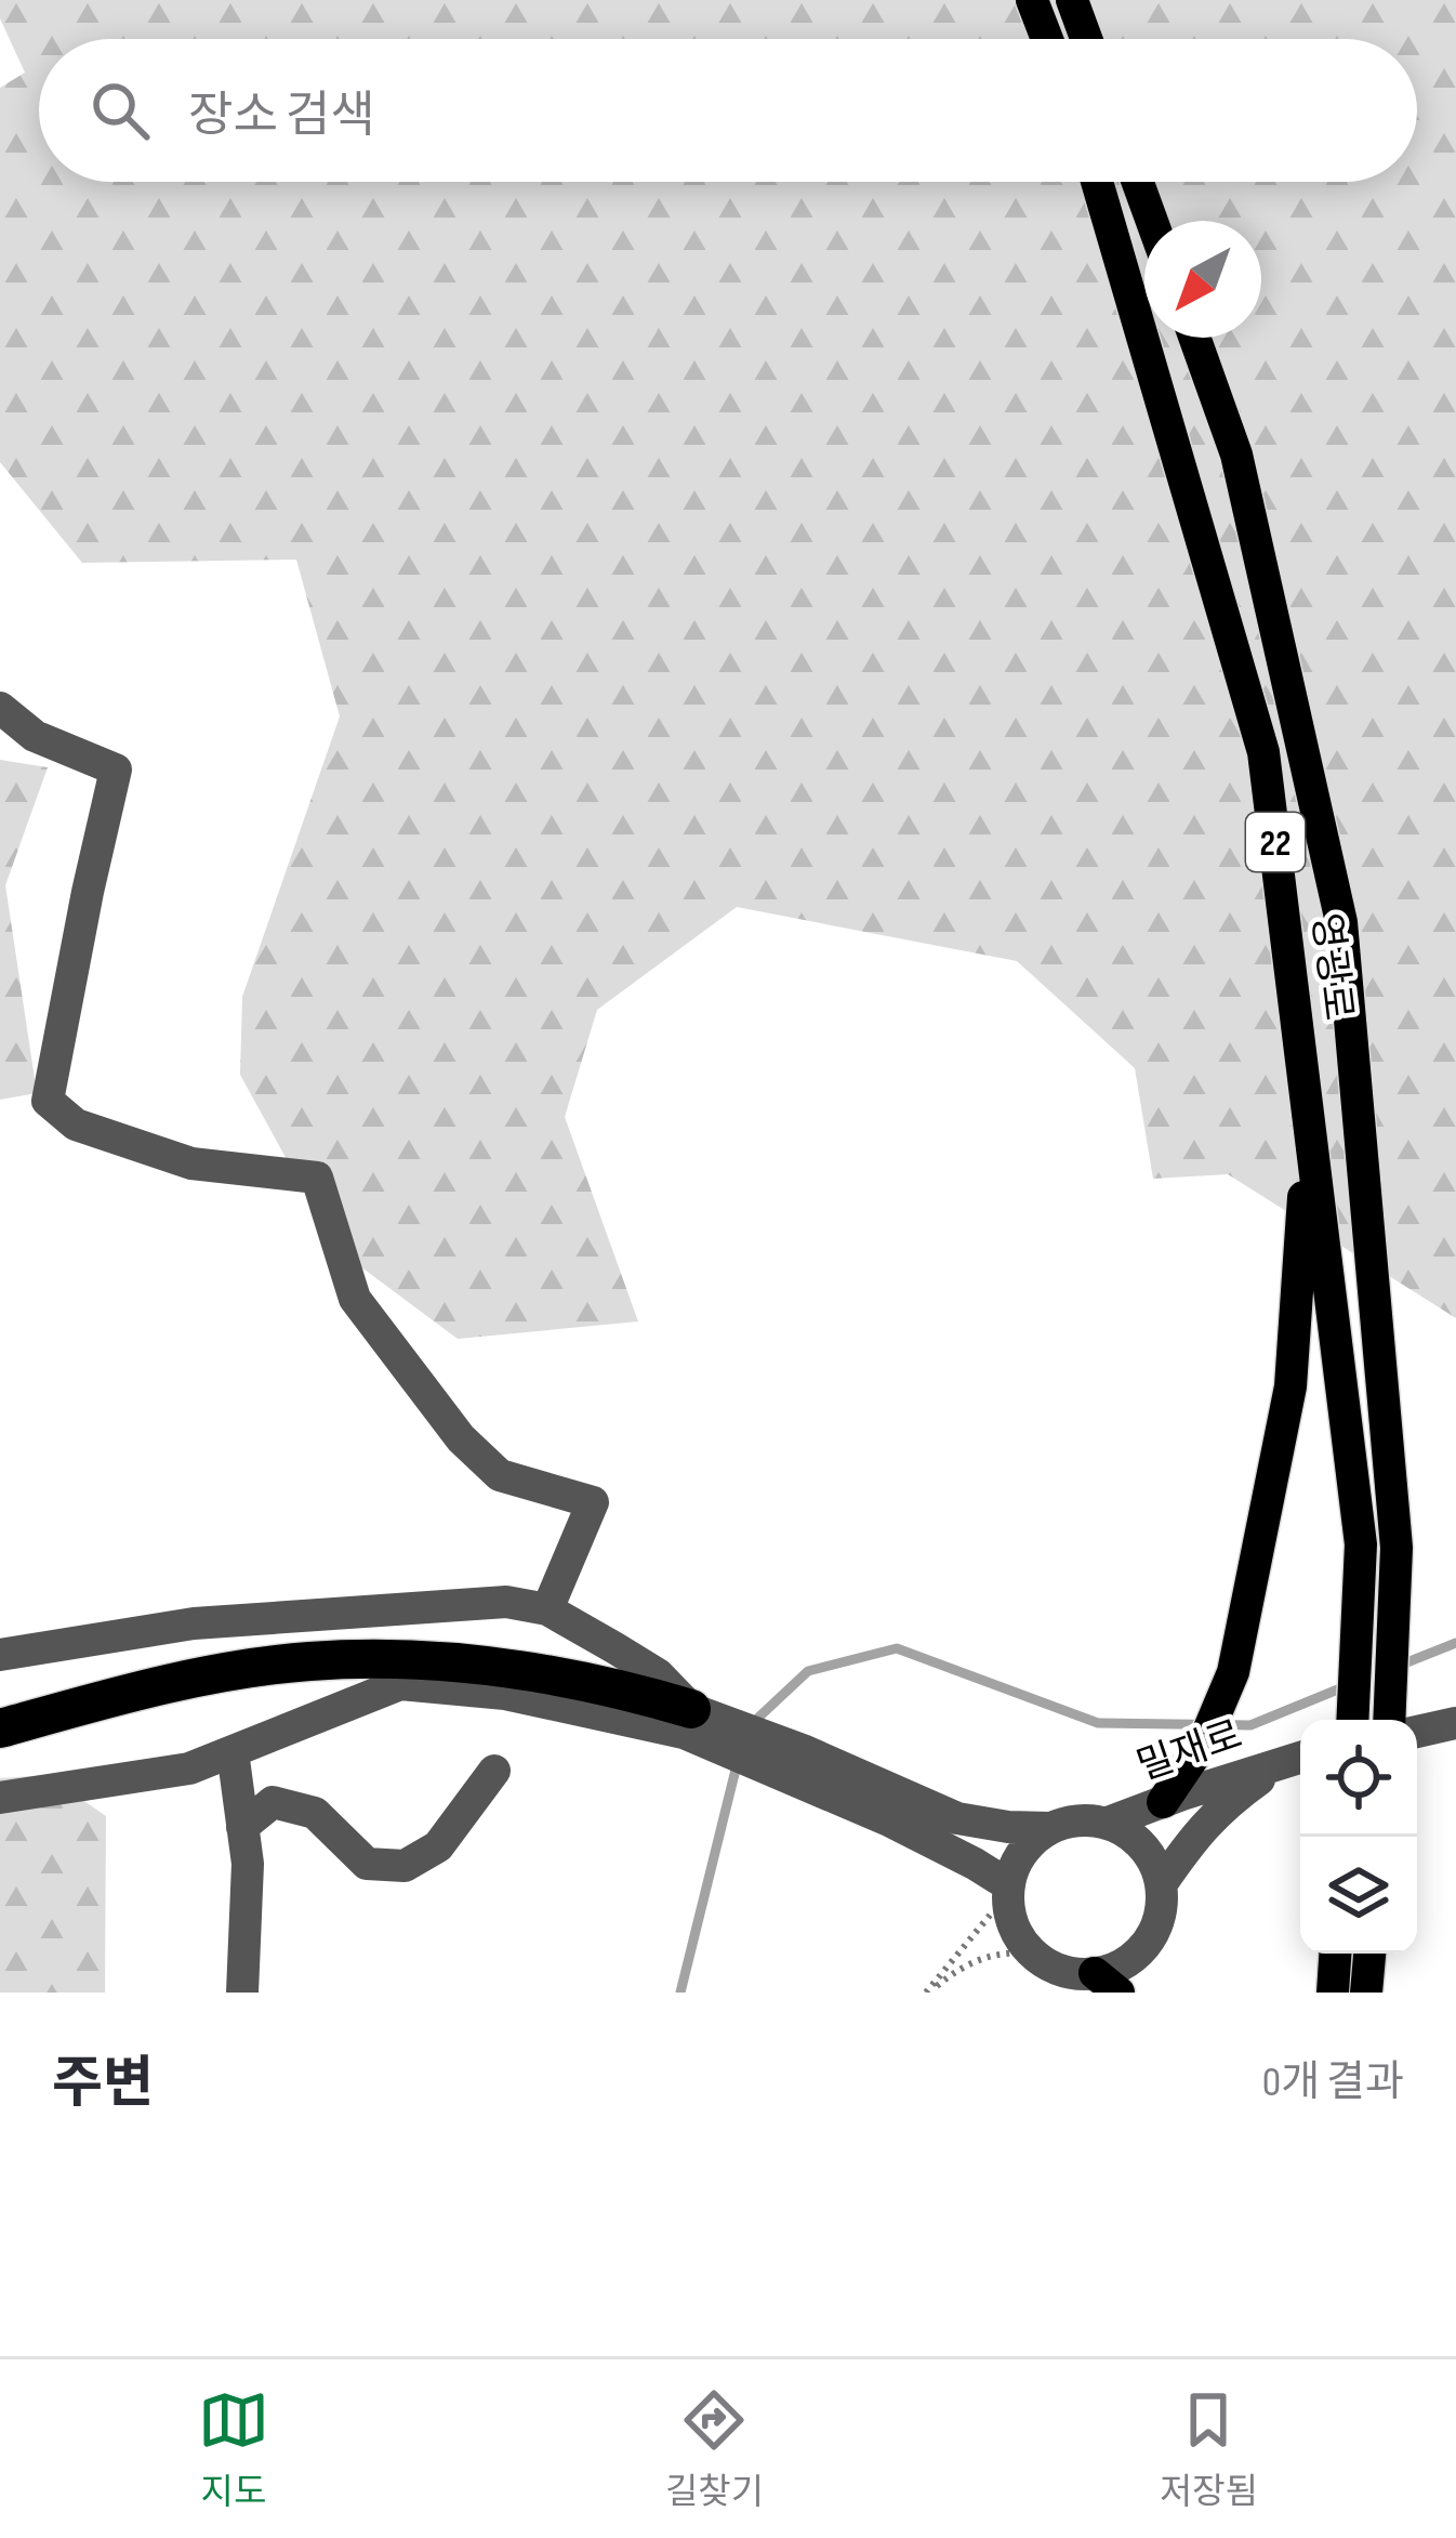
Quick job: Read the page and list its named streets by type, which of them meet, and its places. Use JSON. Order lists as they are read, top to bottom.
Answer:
{
  "streets": {
    "main road": ["22", "영광로"],
    "street": ["밀재로"]
  },
  "north": "bottom left",
  "page": {
    "search": "장소 검색",
    "heading": ["주변", "0개 결과"],
    "nav": ["지도", "길찾기", "저장됨"]
  }
}
